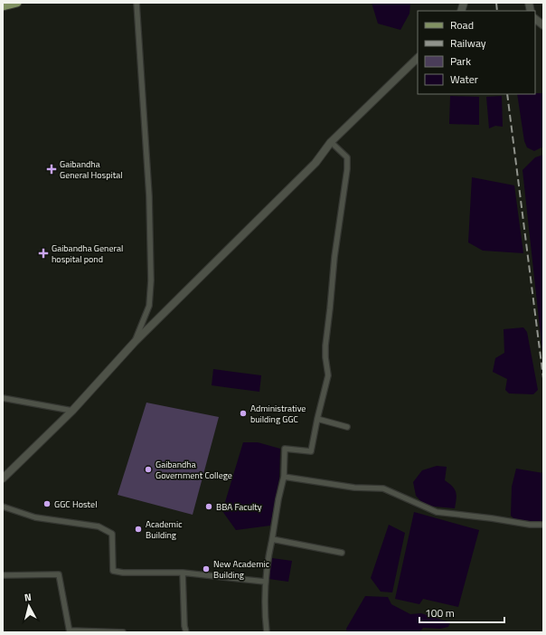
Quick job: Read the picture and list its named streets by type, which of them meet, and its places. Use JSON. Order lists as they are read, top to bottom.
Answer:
{
  "places": {
    "health": ["Gaibandha General Hospital", "Gaibandha General hospital pond"],
    "other": [
      "Administrative building GGC",
      "Gaibandha Government College",
      "GGC Hostel",
      "BBA Faculty",
      "Academic Building",
      "New Academic Building"
    ]
  },
  "legend": [
    "Road",
    "Railway",
    "Park",
    "Water"
  ],
  "scale_bar": "100 m",
  "north": "top"
}
